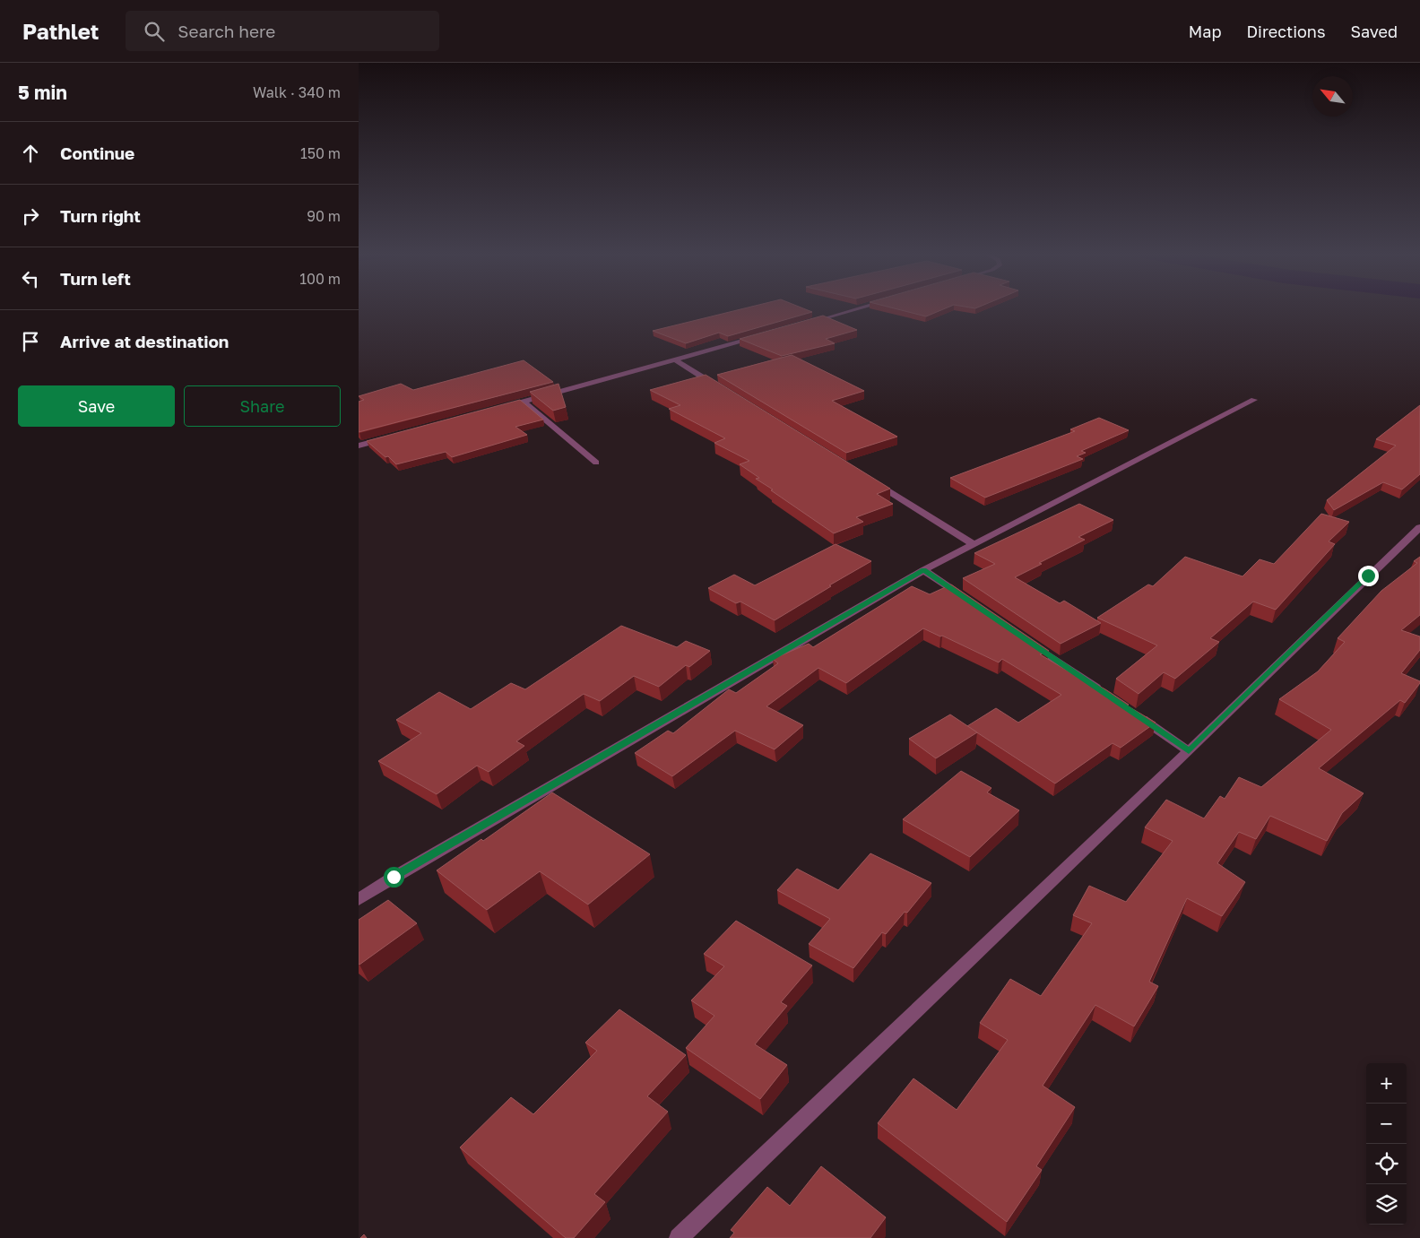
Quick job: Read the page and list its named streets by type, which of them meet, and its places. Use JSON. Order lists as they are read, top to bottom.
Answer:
{
  "north": "top left",
  "page": {
    "header": "Pathlet",
    "search": "Search here",
    "nav": ["Map", "Directions", "Saved"],
    "heading": ["5 min", "Walk · 340 m"],
    "list": [
      ["Continue", "150 m"],
      ["Turn right", "90 m"],
      ["Turn left", "100 m"],
      "Arrive at destination"
    ],
    "buttons": ["Save", "Share"],
    "map_buttons": ["+", "−"]
  }
}
